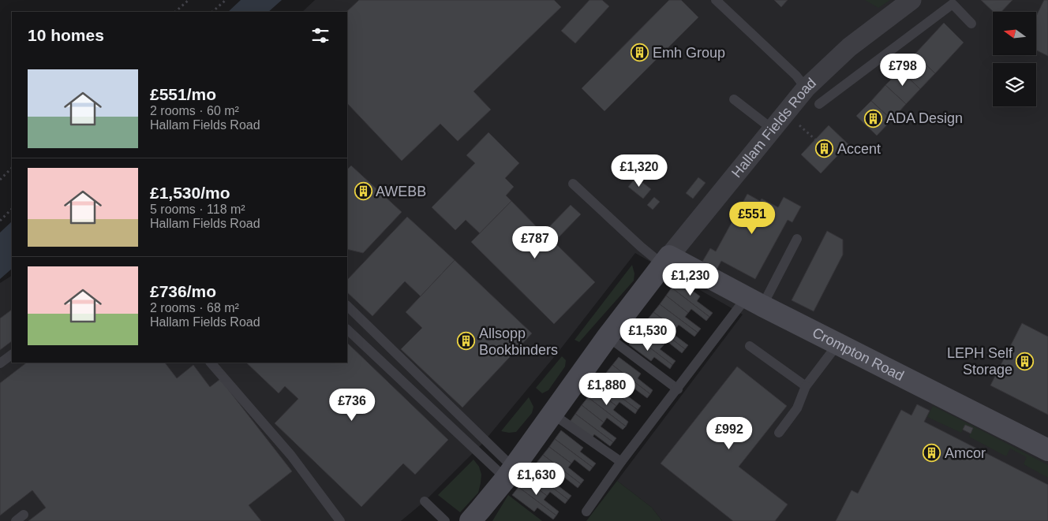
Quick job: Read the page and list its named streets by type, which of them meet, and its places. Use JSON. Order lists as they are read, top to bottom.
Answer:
{
  "streets": {
    "street": ["Hallam Fields Road", "Crompton Road"]
  },
  "crossings": [
    ["Hallam Fields Road", "Crompton Road"]
  ],
  "places": {
    "building": [
      "Emh Group",
      "ADA Design",
      "Accent",
      "AWEBB",
      "Allsopp Bookbinders",
      "LEPH Self Storage",
      "Amcor"
    ]
  },
  "north": "left",
  "page": {
    "heading": "10 homes",
    "price": [
      "£798",
      "£1,320",
      "£551",
      "£787",
      "£1,230",
      "£1,530",
      "£1,880",
      "£736",
      "£992",
      "£1,630"
    ],
    "list": [
      {
        "name": "£551/mo",
        "note": "2 rooms · 60 m² · Hallam Fields Road"
      },
      {
        "name": "£1,530/mo",
        "note": "5 rooms · 118 m² · Hallam Fields Road"
      },
      {
        "name": "£736/mo",
        "note": "2 rooms · 68 m² · Hallam Fields Road"
      }
    ]
  }
}
